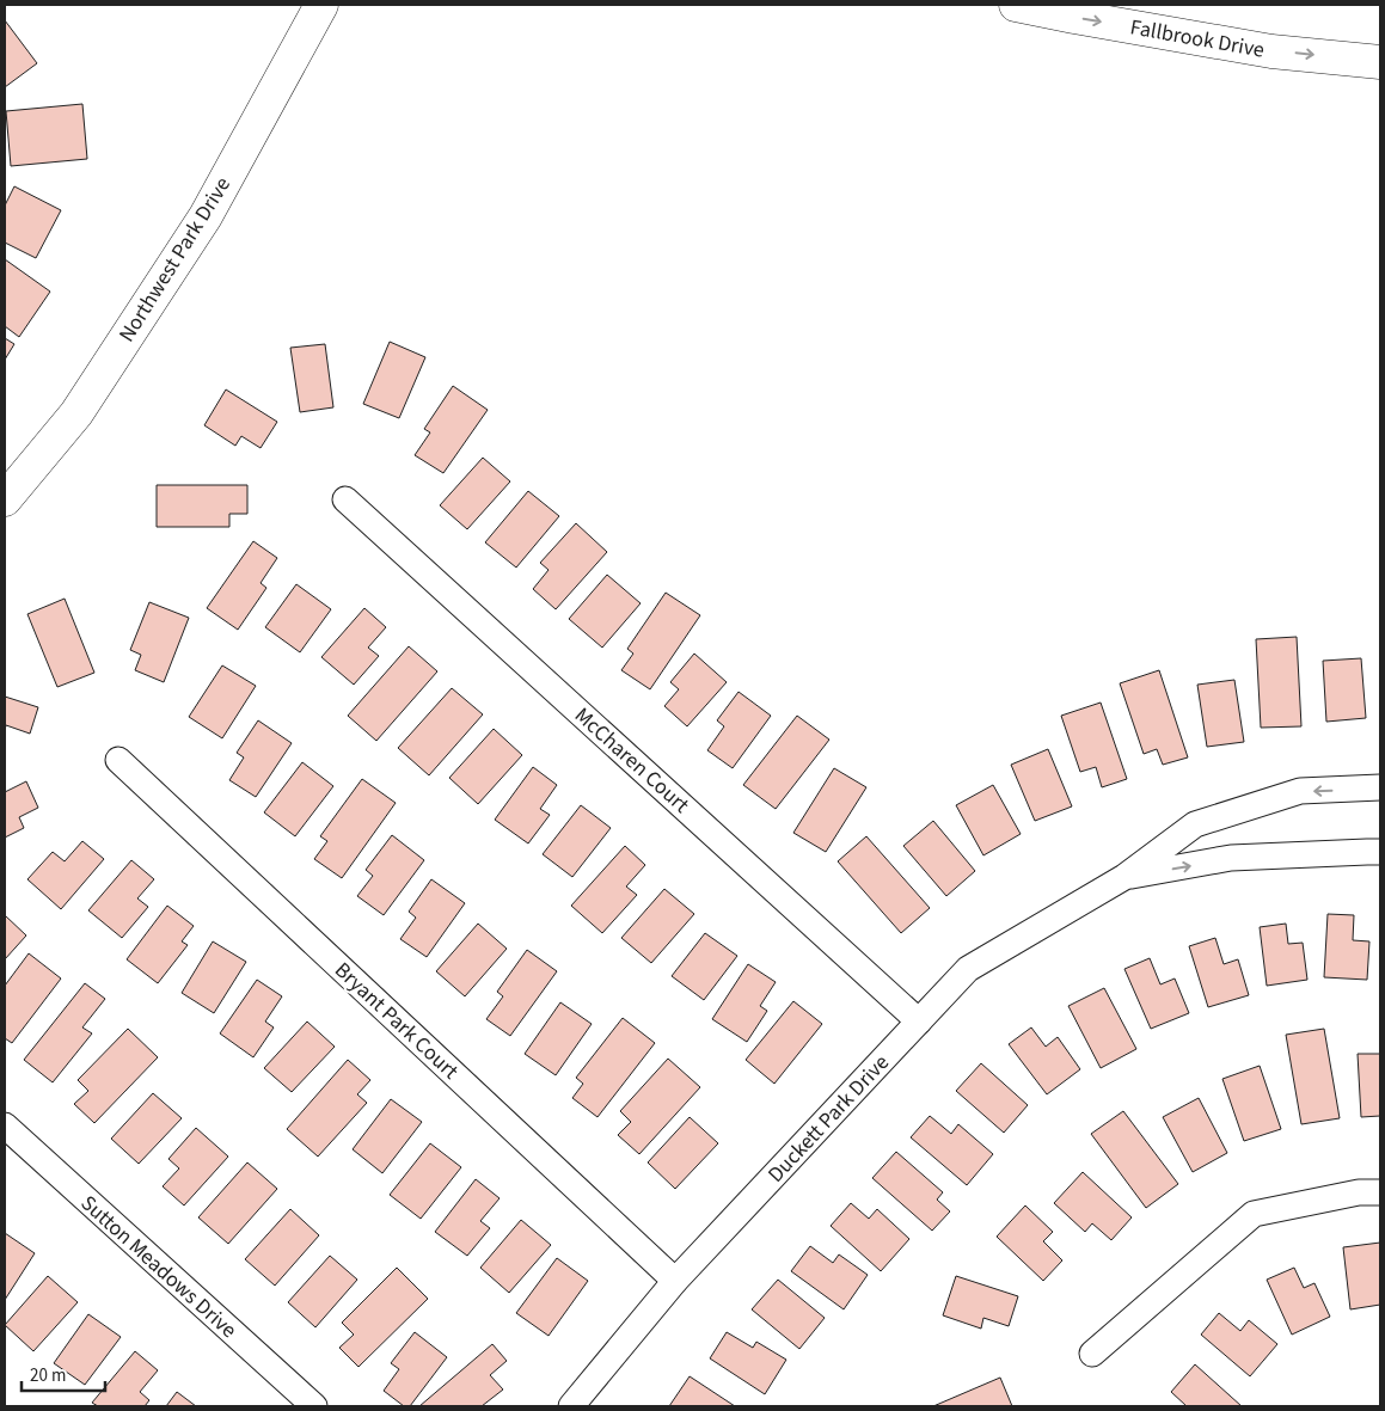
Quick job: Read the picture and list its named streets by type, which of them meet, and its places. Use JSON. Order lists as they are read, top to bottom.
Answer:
{
  "streets": {
    "street": [
      "Fallbrook Drive",
      "Northwest Park Drive",
      "McCharen Court",
      "Bryant Park Court",
      "Duckett Park Drive",
      "Sutton Meadows Drive"
    ]
  },
  "crossings": [
    ["McCharen Court", "Duckett Park Drive"],
    ["Bryant Park Court", "Duckett Park Drive"]
  ],
  "one_way": ["Fallbrook Drive"],
  "scale_bar": "20 m"
}
